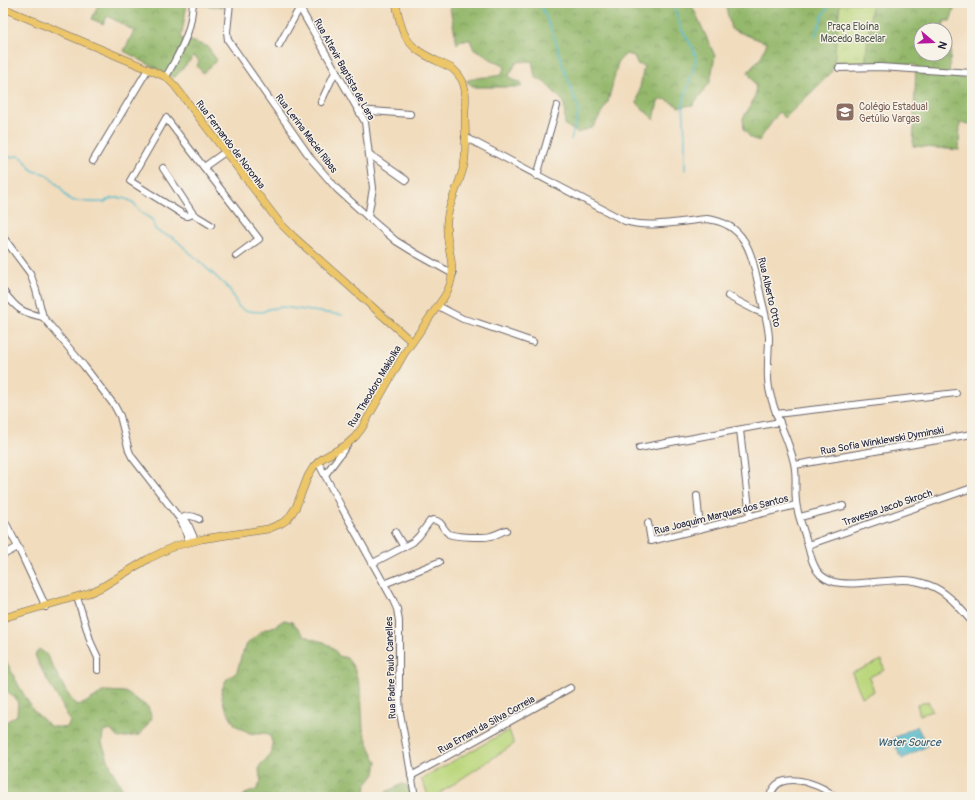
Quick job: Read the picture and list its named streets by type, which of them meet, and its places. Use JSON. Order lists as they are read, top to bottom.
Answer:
{
  "streets": {
    "main road": ["Rua Fernando de Noronha", "Rua Theodoro Makiolka"],
    "street": [
      "Rua Altevir Baptista de Lara",
      "Rua Lerina Maciel Ribas",
      "Rua Alberto Otto",
      "Rua Sofia Winklewski Dyminski",
      "Travessa Jacob Skroch",
      "Rua Joaquim Marques dos Santos",
      "Rua Padre Paulo Canelles",
      "Rua Ernani da Silva Correia"
    ]
  },
  "crossings": [
    ["Rua Altevir Baptista de Lara", "Rua Lerina Maciel Ribas"],
    ["Rua Lerina Maciel Ribas", "Rua Theodoro Makiolka"],
    ["Rua Fernando de Noronha", "Rua Theodoro Makiolka"],
    ["Rua Alberto Otto", "Rua Theodoro Makiolka"],
    ["Rua Alberto Otto", "Rua Sofia Winklewski Dyminski"],
    ["Rua Alberto Otto", "Travessa Jacob Skroch"],
    ["Rua Alberto Otto", "Rua Joaquim Marques dos Santos"],
    ["Rua Theodoro Makiolka", "Rua Padre Paulo Canelles"],
    ["Rua Padre Paulo Canelles", "Rua Ernani da Silva Correia"]
  ],
  "water": ["Water Source"],
  "parks": ["Praça Eloína Macedo Bacelar"],
  "places": {
    "school or university": ["Colégio Estadual Getúlio Vargas"]
  },
  "north": "right"
}
